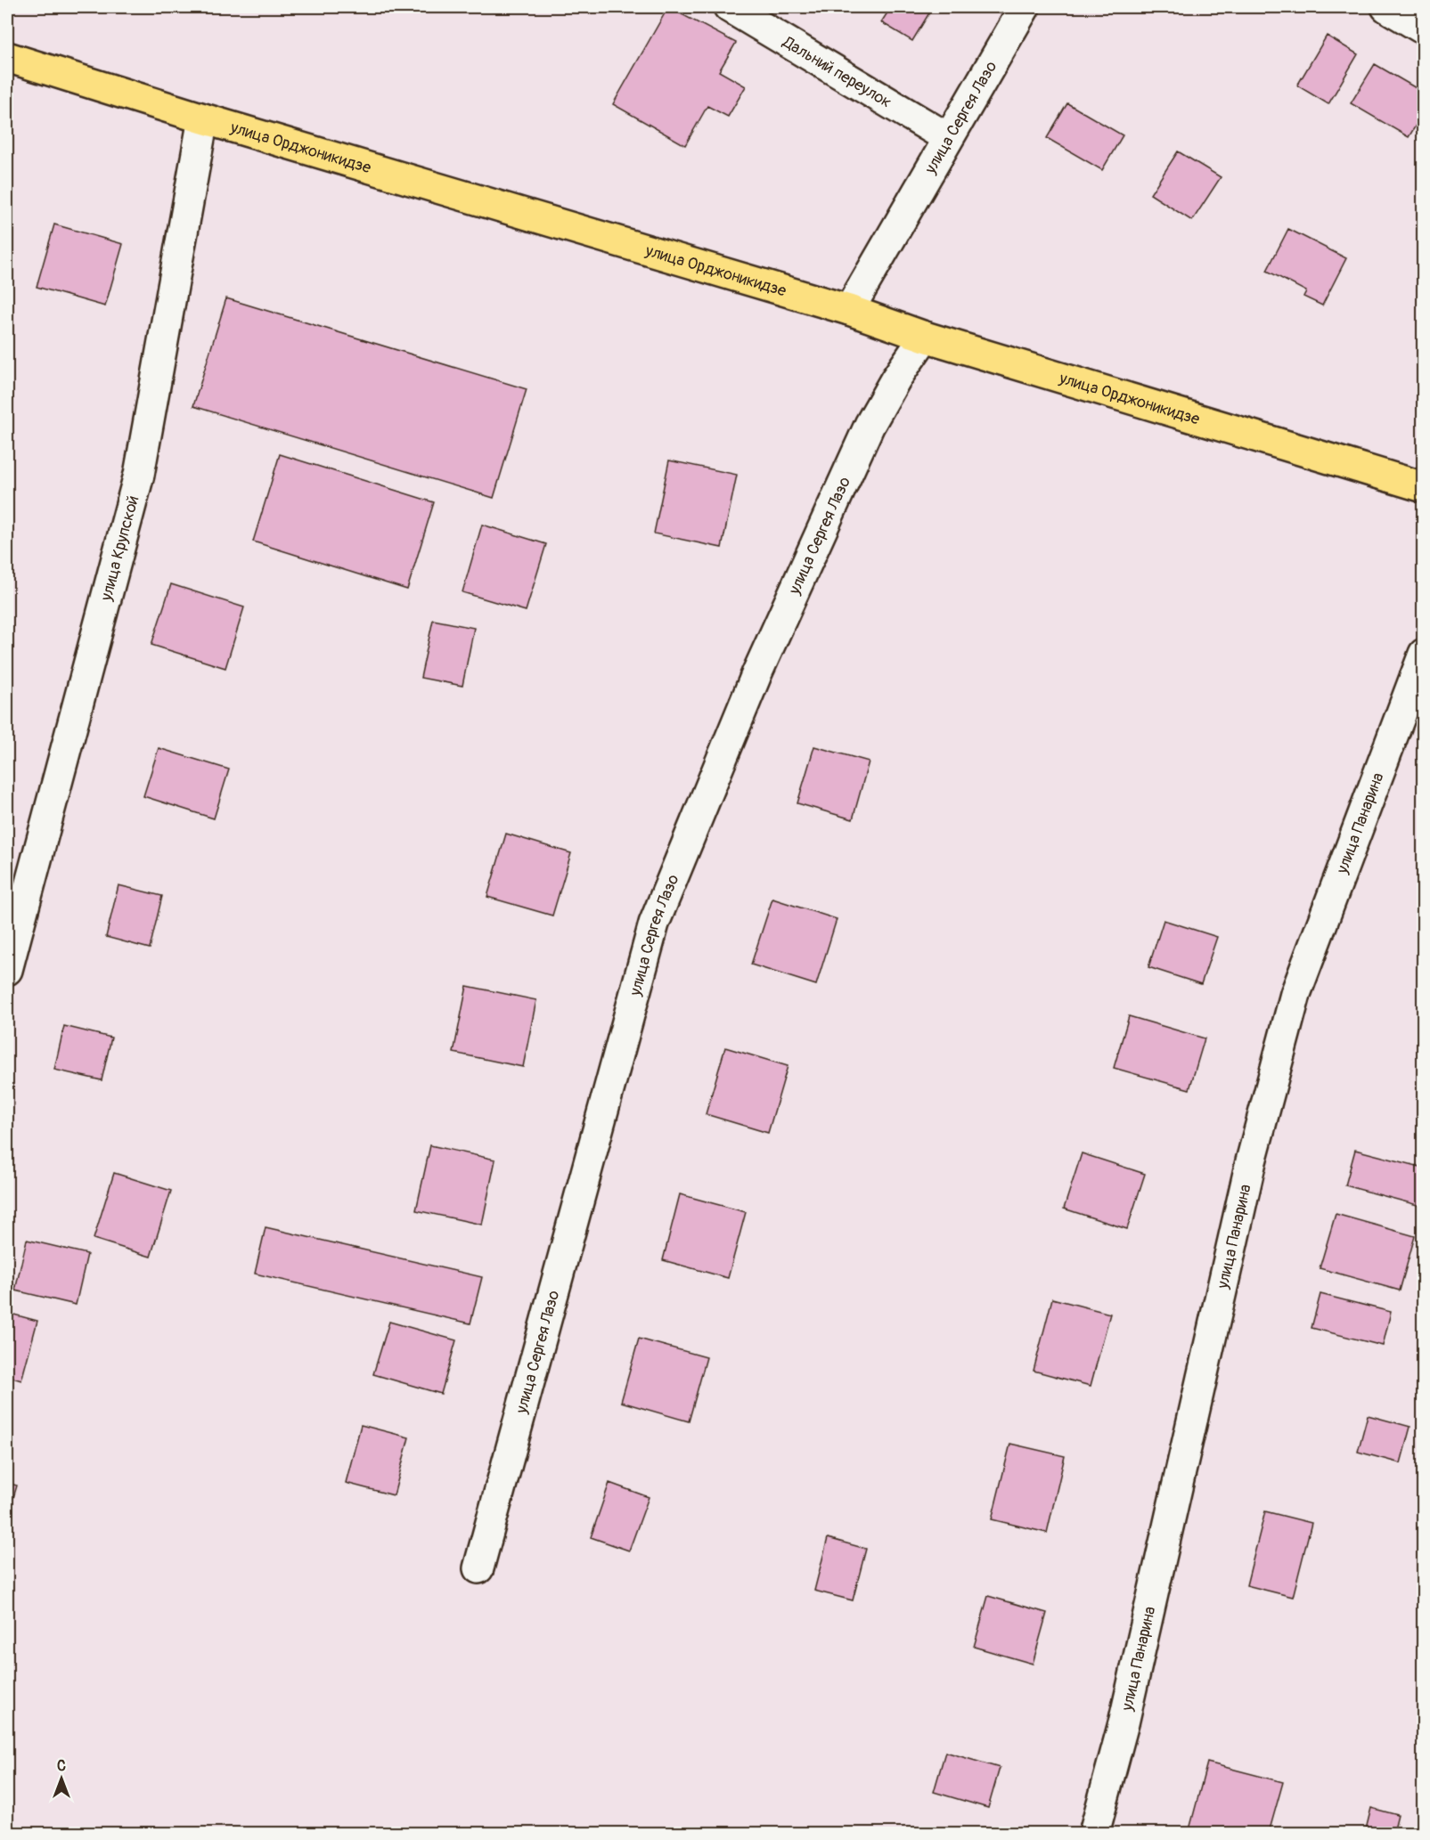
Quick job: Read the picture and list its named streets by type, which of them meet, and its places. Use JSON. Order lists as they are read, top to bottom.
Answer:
{
  "streets": {
    "main road": ["улица Орджоникидзе"],
    "street": [
      "Дальний переулок",
      "улица Сергея Лазо",
      "улица Крупской",
      "улица Панарина"
    ]
  },
  "crossings": [
    ["Дальний переулок", "улица Сергея Лазо"],
    ["улица Сергея Лазо", "улица Орджоникидзе"],
    ["улица Орджоникидзе", "улица Крупской"]
  ],
  "north": "top"
}
